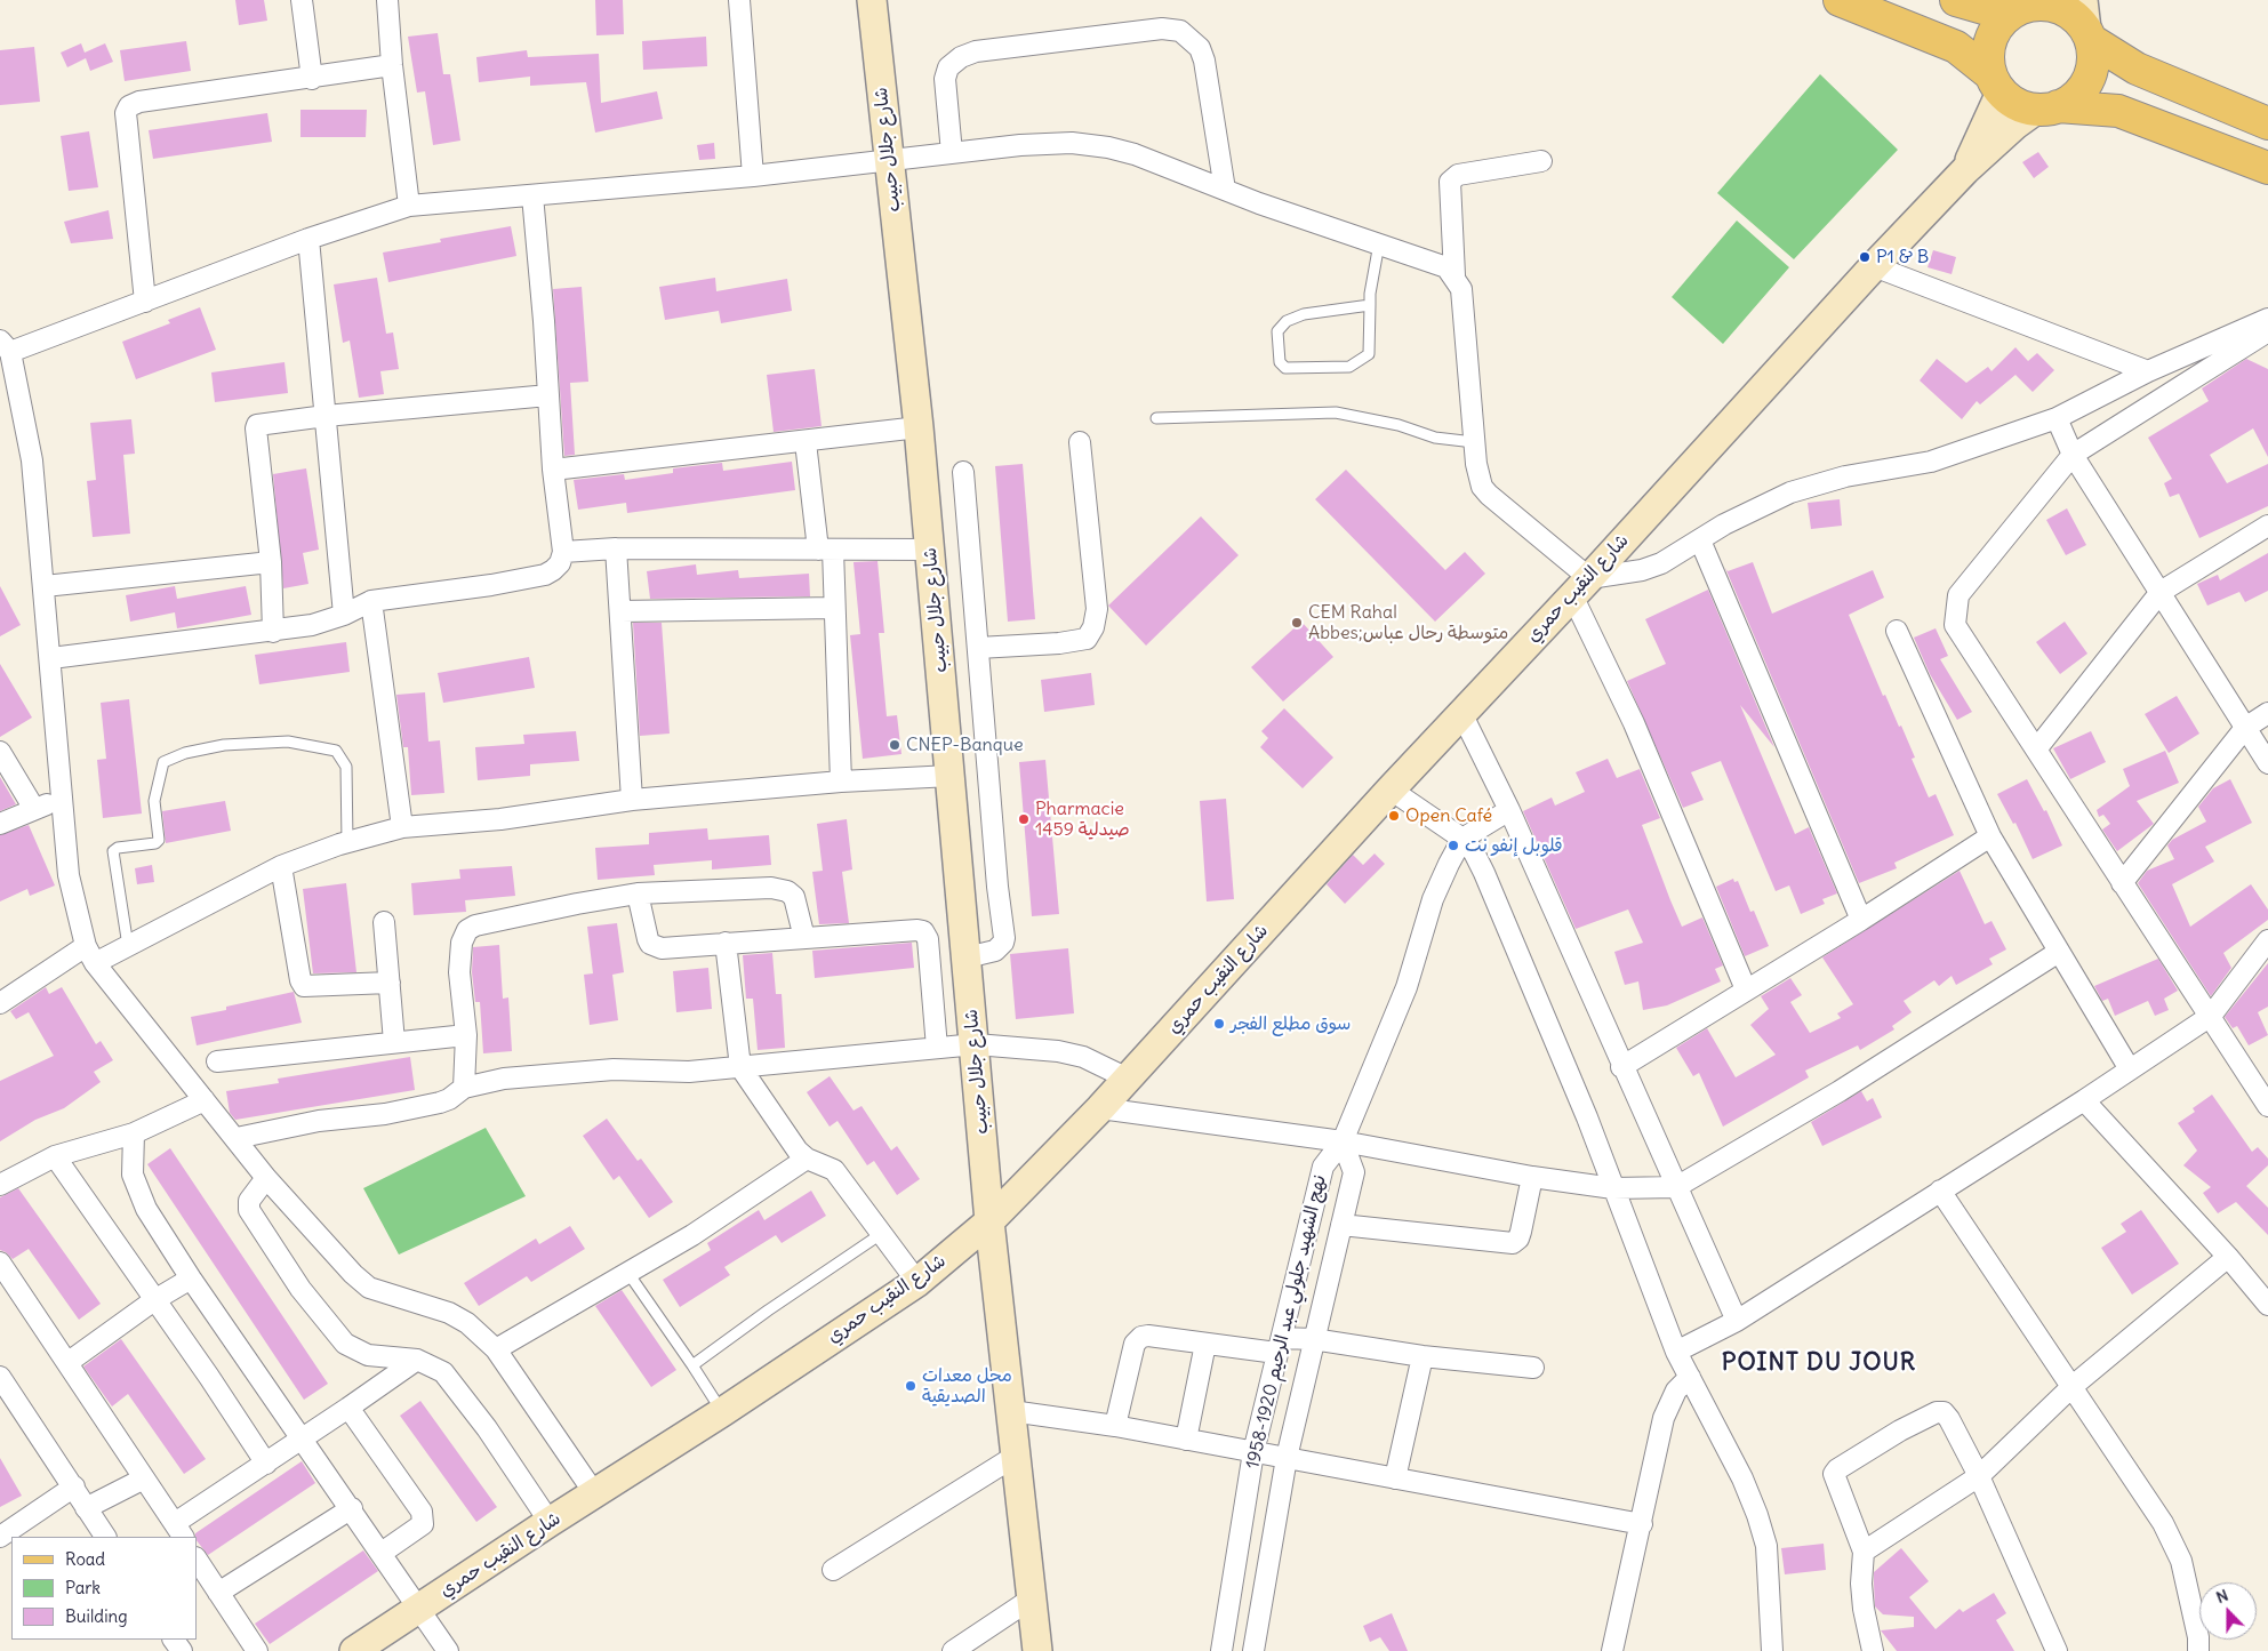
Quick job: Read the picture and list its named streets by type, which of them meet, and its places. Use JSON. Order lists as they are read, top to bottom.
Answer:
{
  "streets": {
    "main road": ["شارع جلال حبيب", "شارع النقيب حمري"],
    "street": ["نهج الشهيد جلولي عبد الرحيم 1920-1958"]
  },
  "crossings": [
    ["شارع جلال حبيب", "شارع النقيب حمري"]
  ],
  "districts": ["POINT DU JOUR"],
  "places": [
    "P1 & B",
    "CEM Rahal Abbes;متوسطة رحال عباس",
    "CNEP-Banque",
    "Open Café",
    "Pharmacie 1459 صيدلية",
    "قلوبل إنفو نت",
    "سوق مطلع الفجر",
    "محل معدات الصديقية"
  ],
  "legend": ["Road", "Park", "Building"],
  "north": "top"
}
